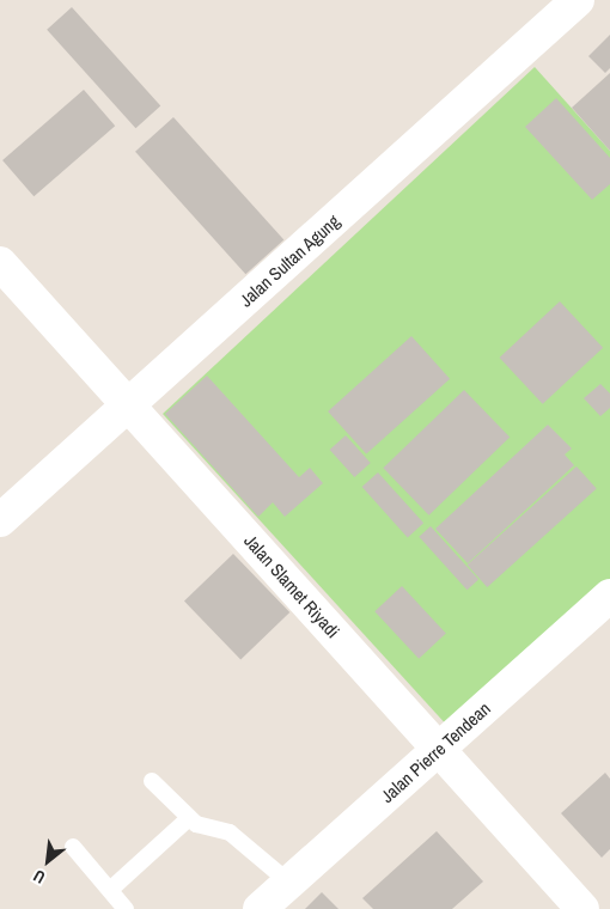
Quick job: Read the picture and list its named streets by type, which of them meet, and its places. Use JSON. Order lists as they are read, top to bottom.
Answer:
{
  "streets": {
    "street": ["Jalan Sultan Agung", "Jalan Slamet Riyadi", "Jalan Pierre Tendean"]
  },
  "crossings": [
    ["Jalan Sultan Agung", "Jalan Slamet Riyadi"],
    ["Jalan Slamet Riyadi", "Jalan Pierre Tendean"]
  ],
  "north": "bottom left"
}
